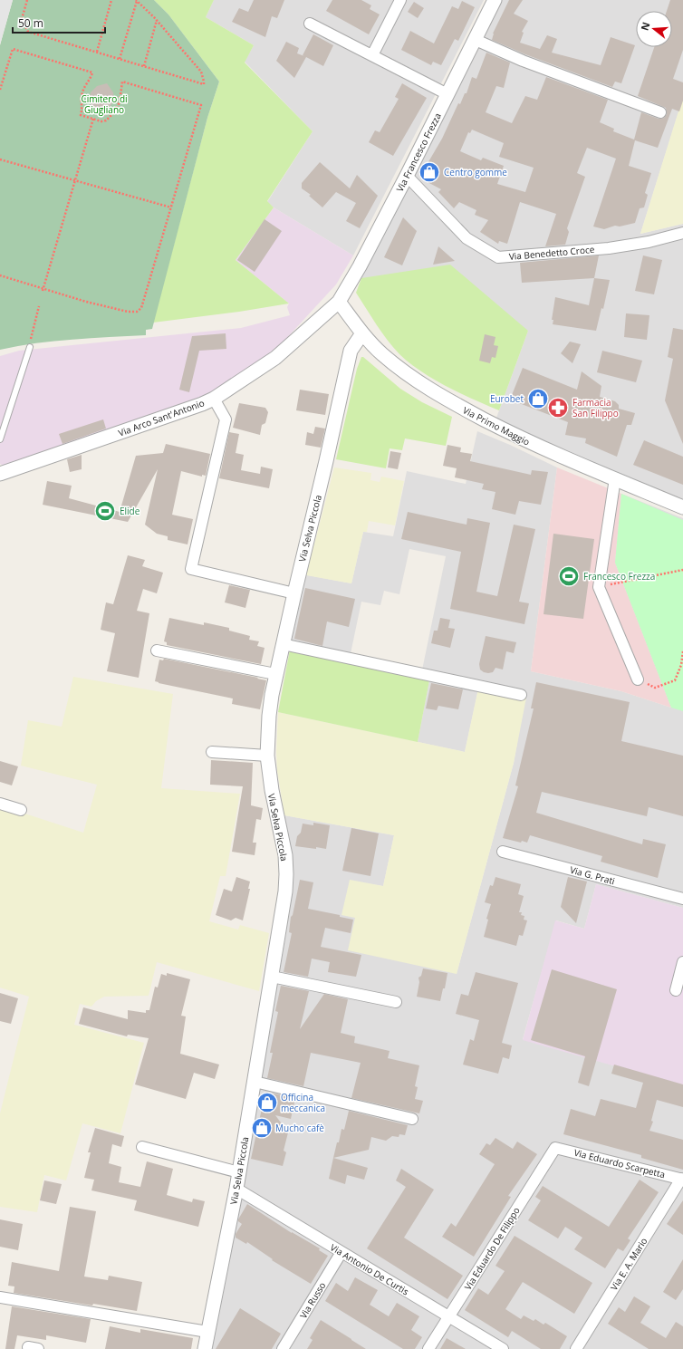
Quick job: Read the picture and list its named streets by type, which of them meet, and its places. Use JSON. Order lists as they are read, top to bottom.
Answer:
{
  "streets": {
    "street": [
      "Via Francesco Frezza",
      "Via Benedetto Croce",
      "Via Arco Sant'Antonio",
      "Via Primo Maggio",
      "Via Selva Piccola",
      "Via G. Prati",
      "Via Eduardo Scarpetta",
      "Via Eduardo De Filippo",
      "Via E. A. Mario",
      "Via Antonio De Curtis",
      "Via Russo"
    ]
  },
  "crossings": [
    ["Via Francesco Frezza", "Via Benedetto Croce"],
    ["Via Francesco Frezza", "Via Arco Sant'Antonio"],
    ["Via Francesco Frezza", "Via Primo Maggio"],
    ["Via Arco Sant'Antonio", "Via Primo Maggio"],
    ["Via Primo Maggio", "Via Selva Piccola"],
    ["Via Selva Piccola", "Via Antonio De Curtis"],
    ["Via Eduardo Scarpetta", "Via Eduardo De Filippo"],
    ["Via Eduardo Scarpetta", "Via E. A. Mario"],
    ["Via Eduardo De Filippo", "Via Antonio De Curtis"],
    ["Via Antonio De Curtis", "Via Russo"]
  ],
  "parks": ["Cimitero di Giugliano"],
  "places": {
    "shop": [
      "Centro gomme",
      "Eurobet",
      "Officina meccanica",
      "Mucho cafè"
    ],
    "pharmacy": ["Farmacia San Filippo"],
    "sports": ["Elide", "Francesco Frezza"]
  },
  "scale_bar": "50 m",
  "north": "left"
}
